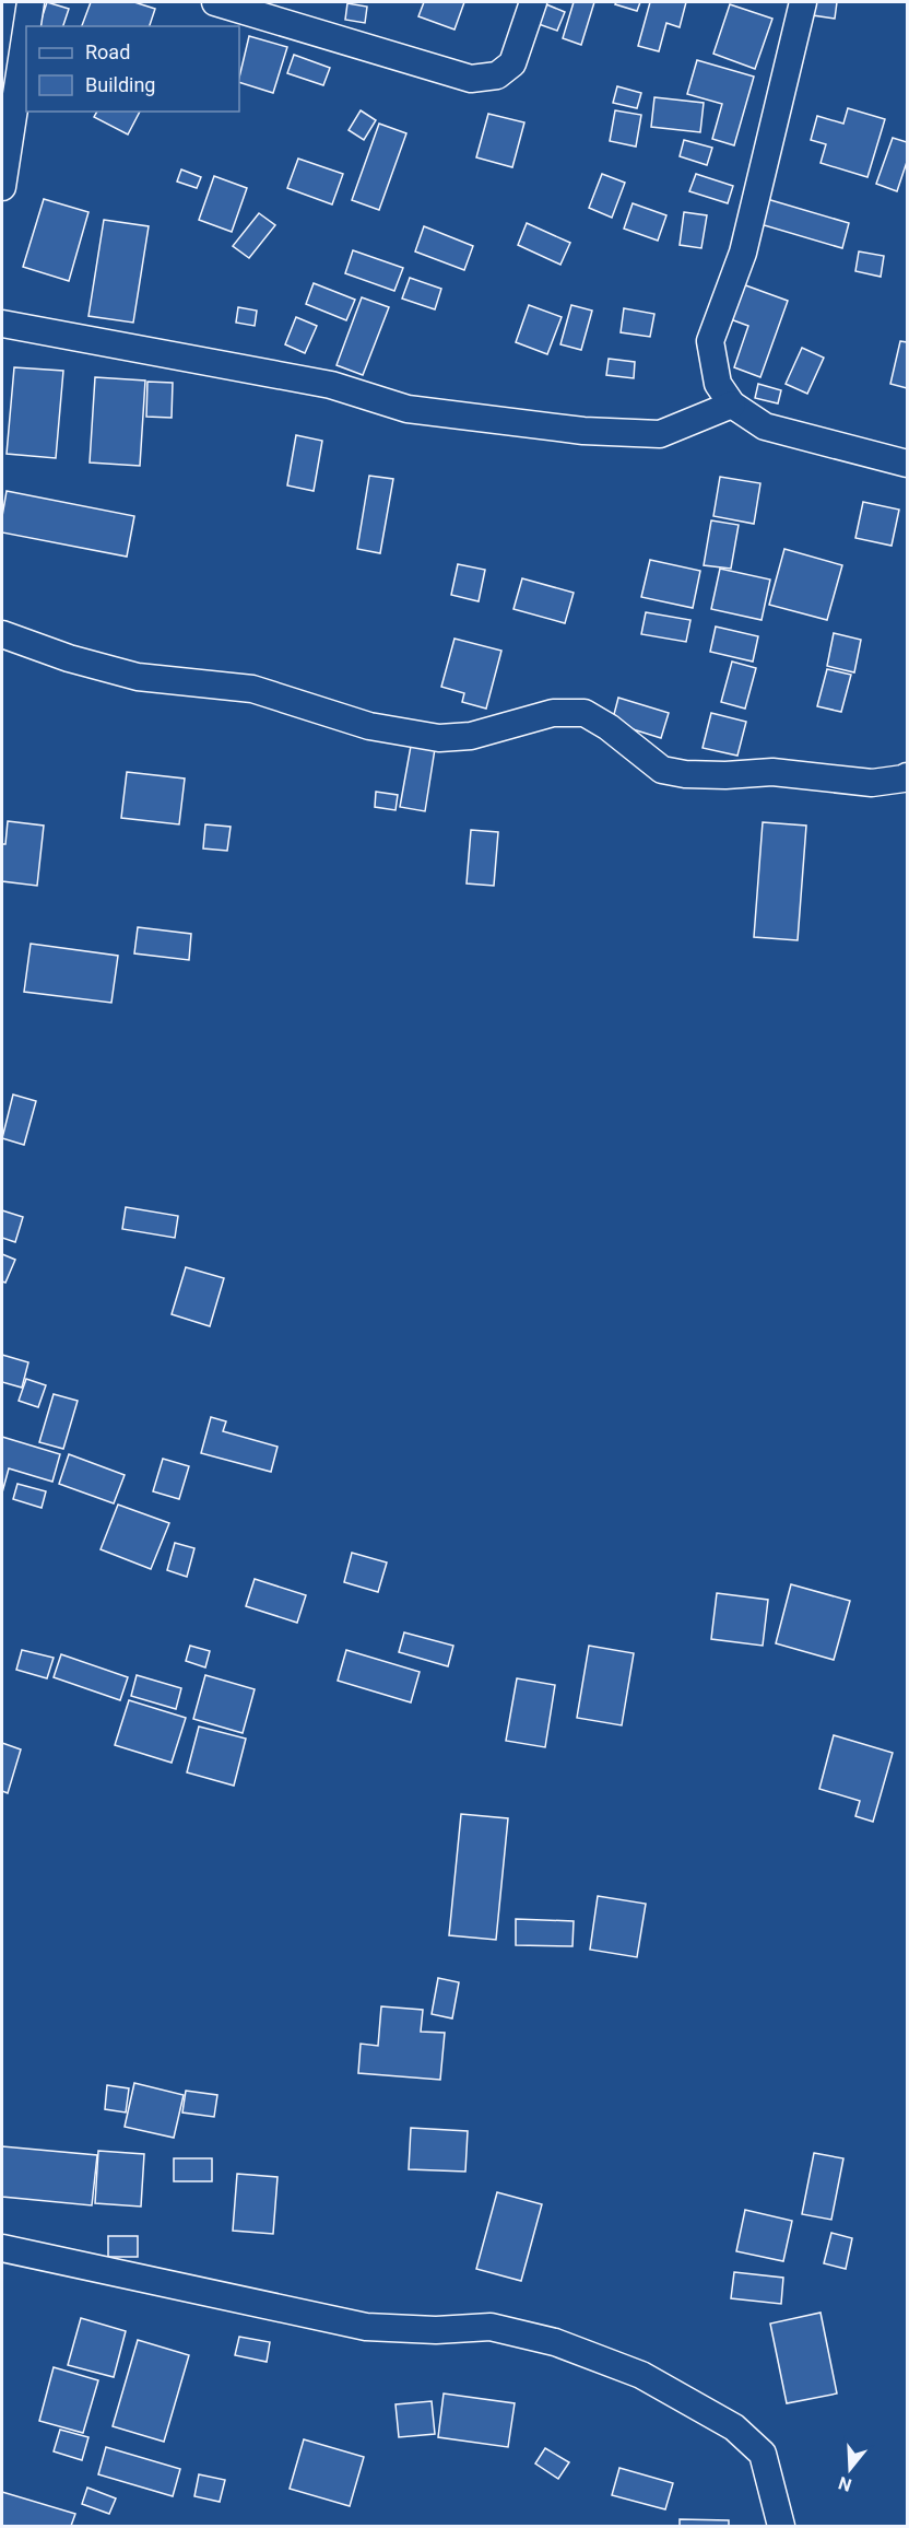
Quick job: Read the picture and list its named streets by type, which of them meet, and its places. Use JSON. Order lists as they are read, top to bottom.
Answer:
{
  "legend": ["Road", "Building"],
  "north": "bottom"
}
